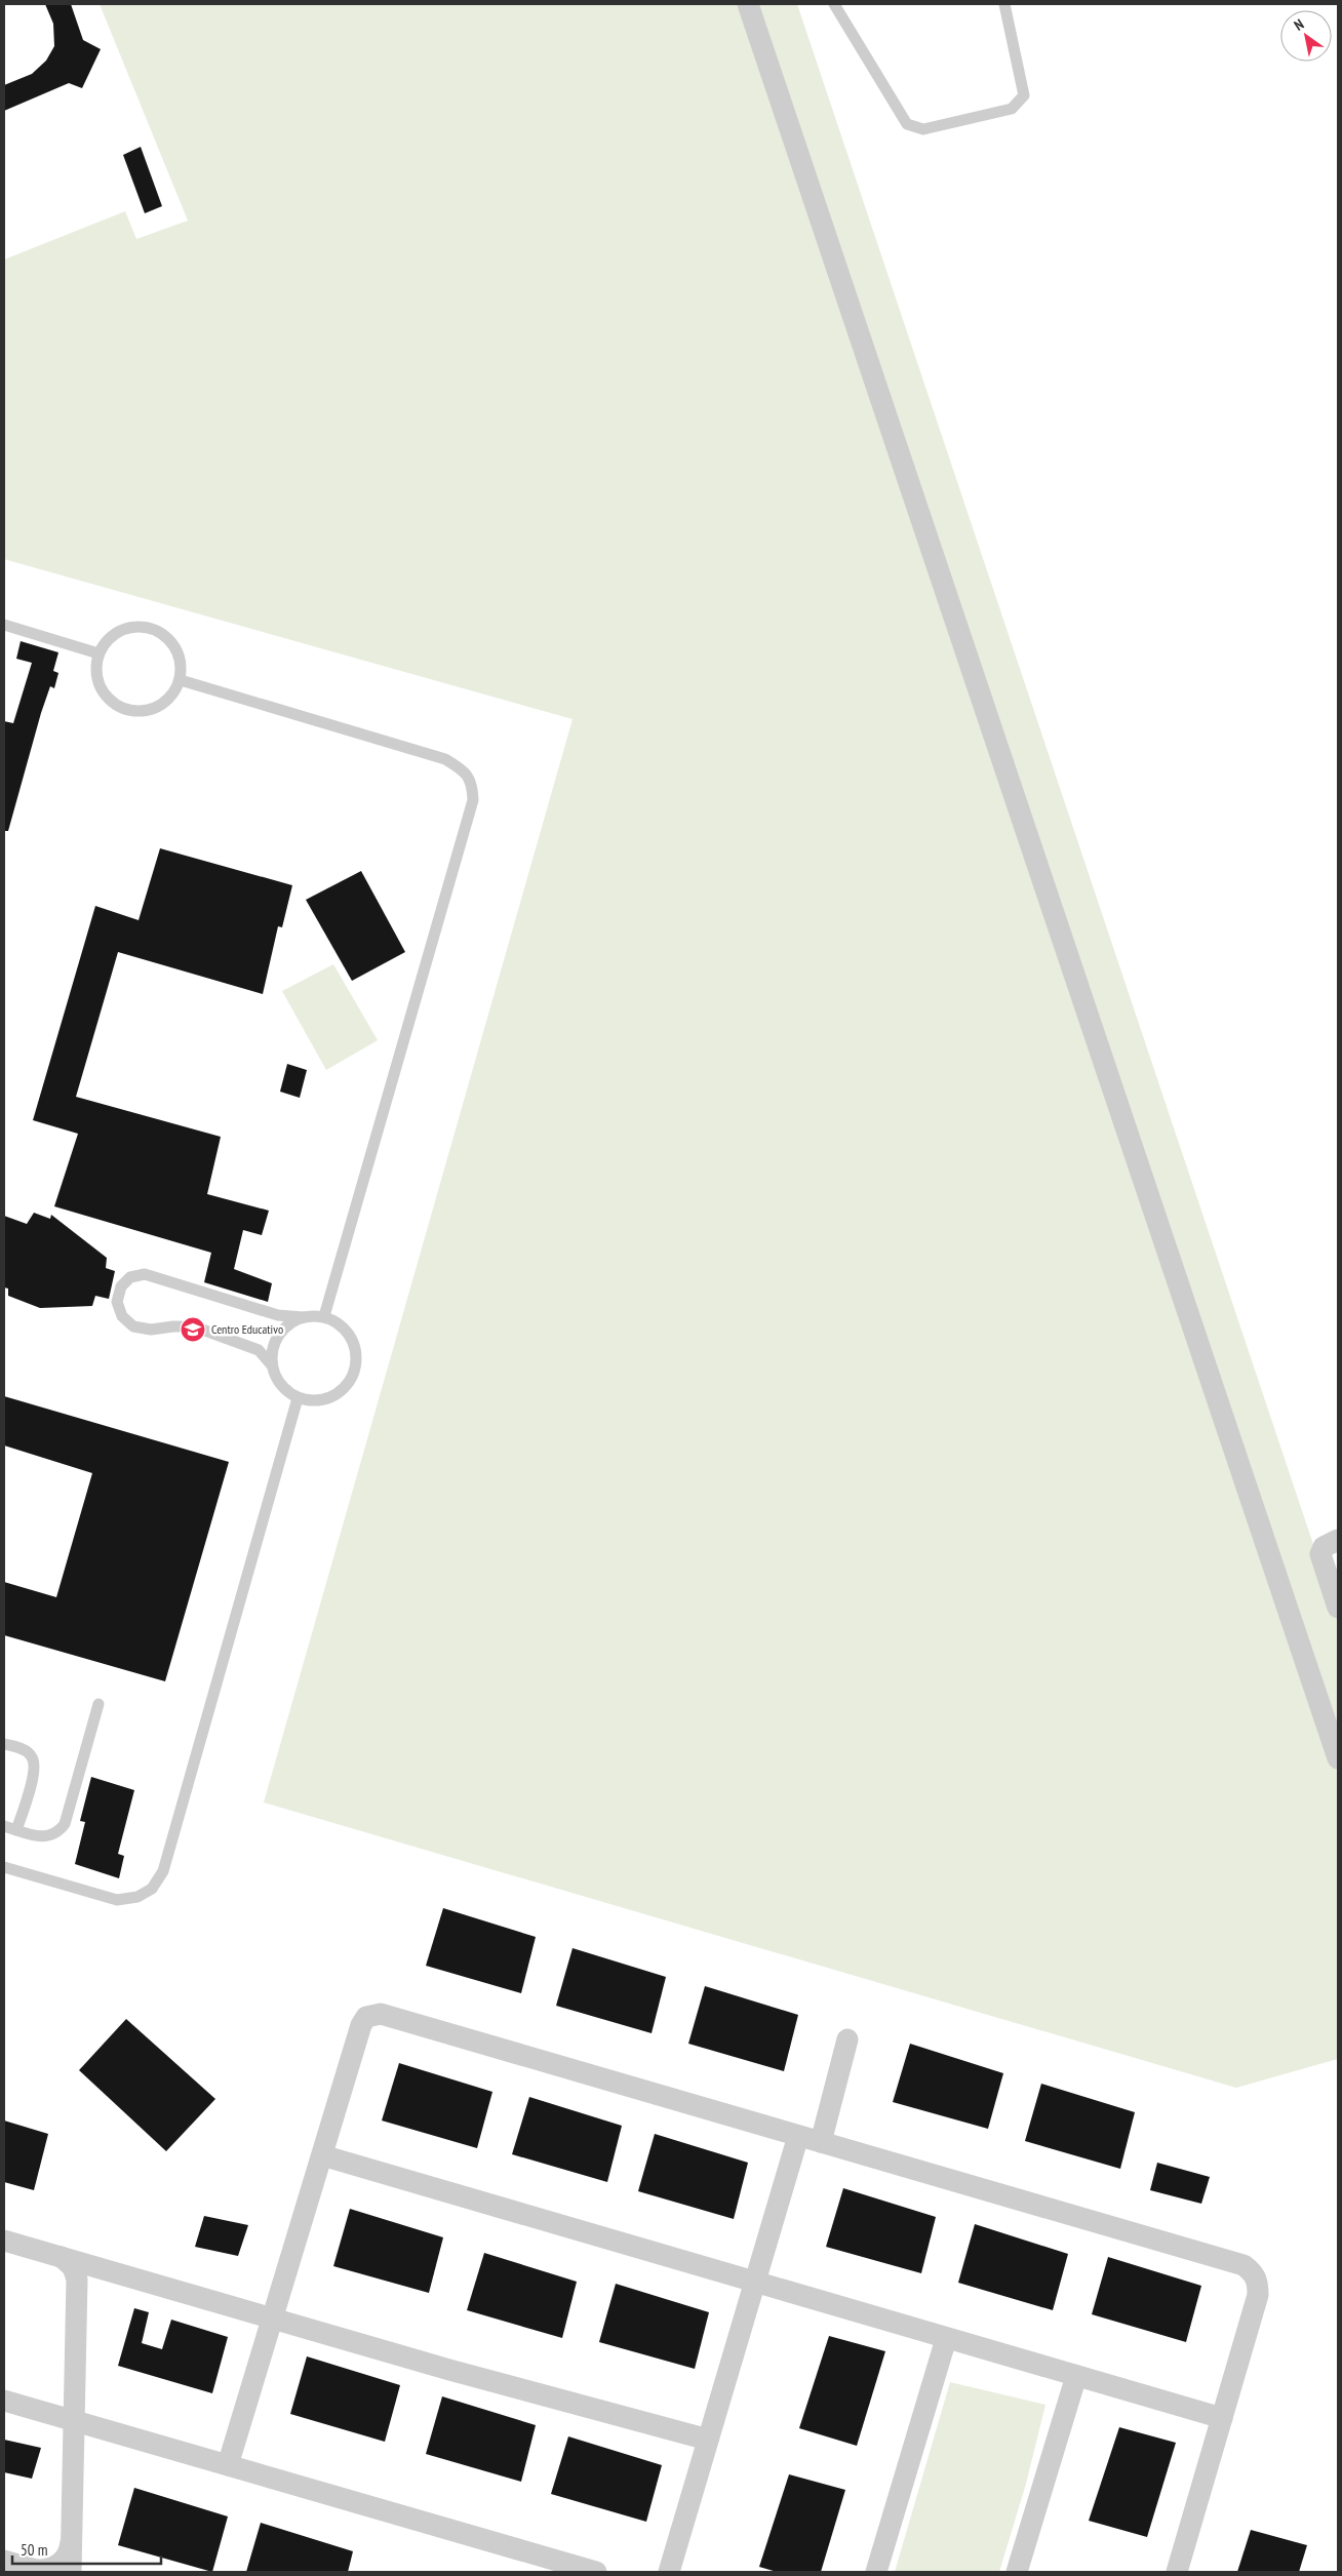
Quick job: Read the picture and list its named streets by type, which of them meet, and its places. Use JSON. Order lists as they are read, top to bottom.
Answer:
{
  "places": {
    "school or university": ["Centro Educativo"]
  },
  "scale_bar": "50 m",
  "north": "top left"
}
